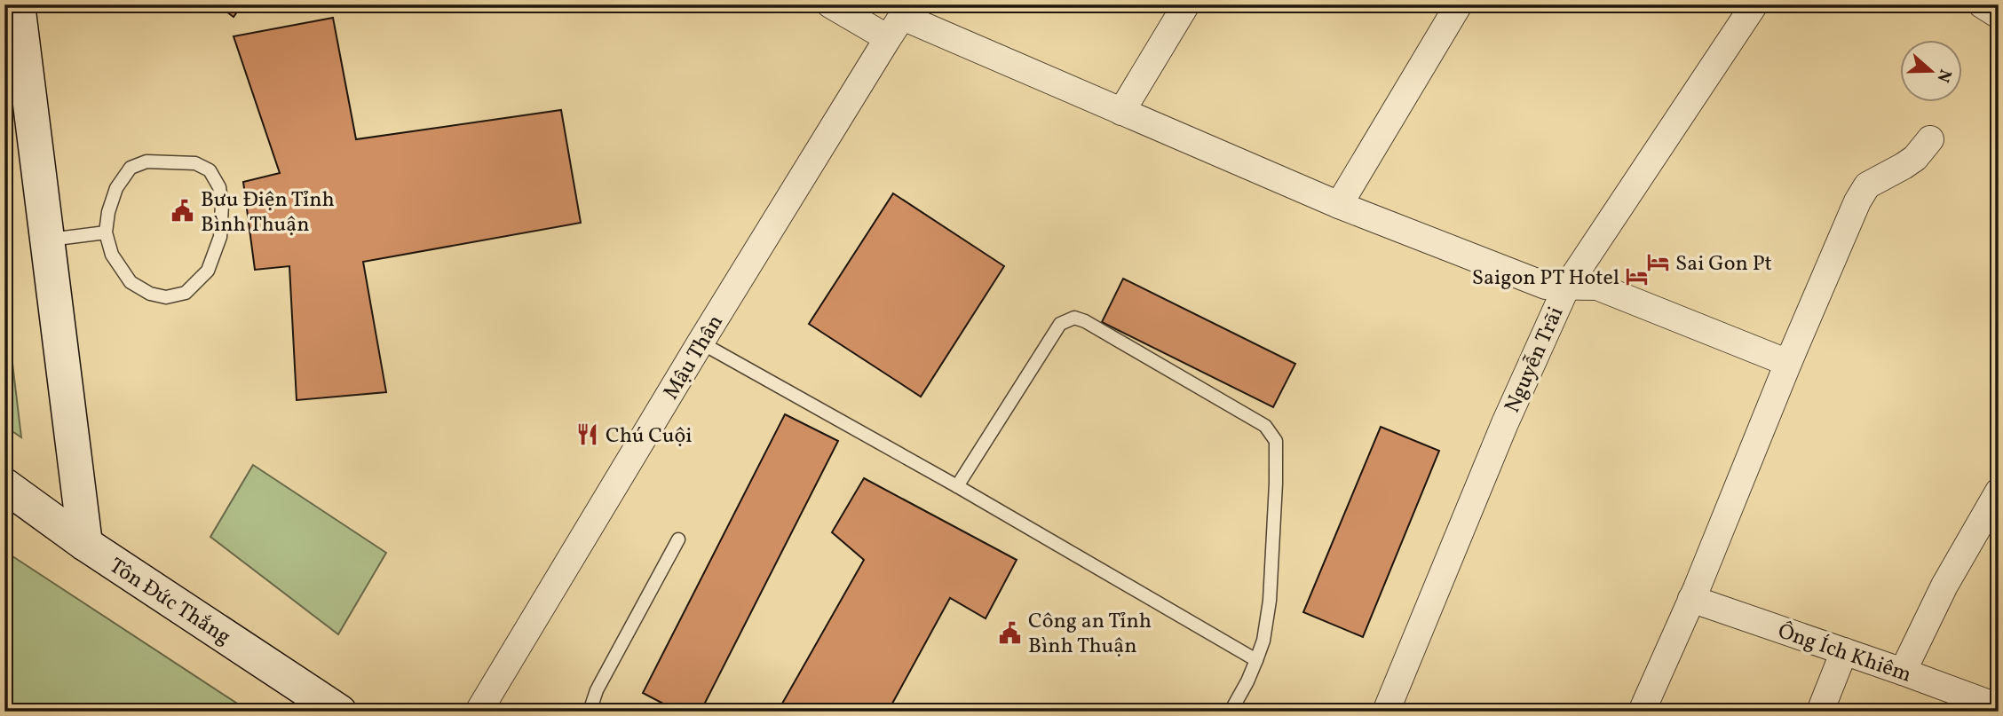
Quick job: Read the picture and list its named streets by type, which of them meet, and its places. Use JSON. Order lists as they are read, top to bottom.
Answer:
{
  "streets": {
    "street": [
      "Mậu Thân",
      "Nguyễn Trãi",
      "Tôn Đức Thắng",
      "Ông Ích Khiêm"
    ]
  },
  "places": {
    "public building": ["Bưu Điện Tỉnh Bình Thuận", "Công an Tỉnh Bình Thuận"],
    "hotel": ["Sai Gon Pt", "Saigon PT Hotel"],
    "restaurant": ["Chú Cuội"]
  },
  "north": "right"
}
